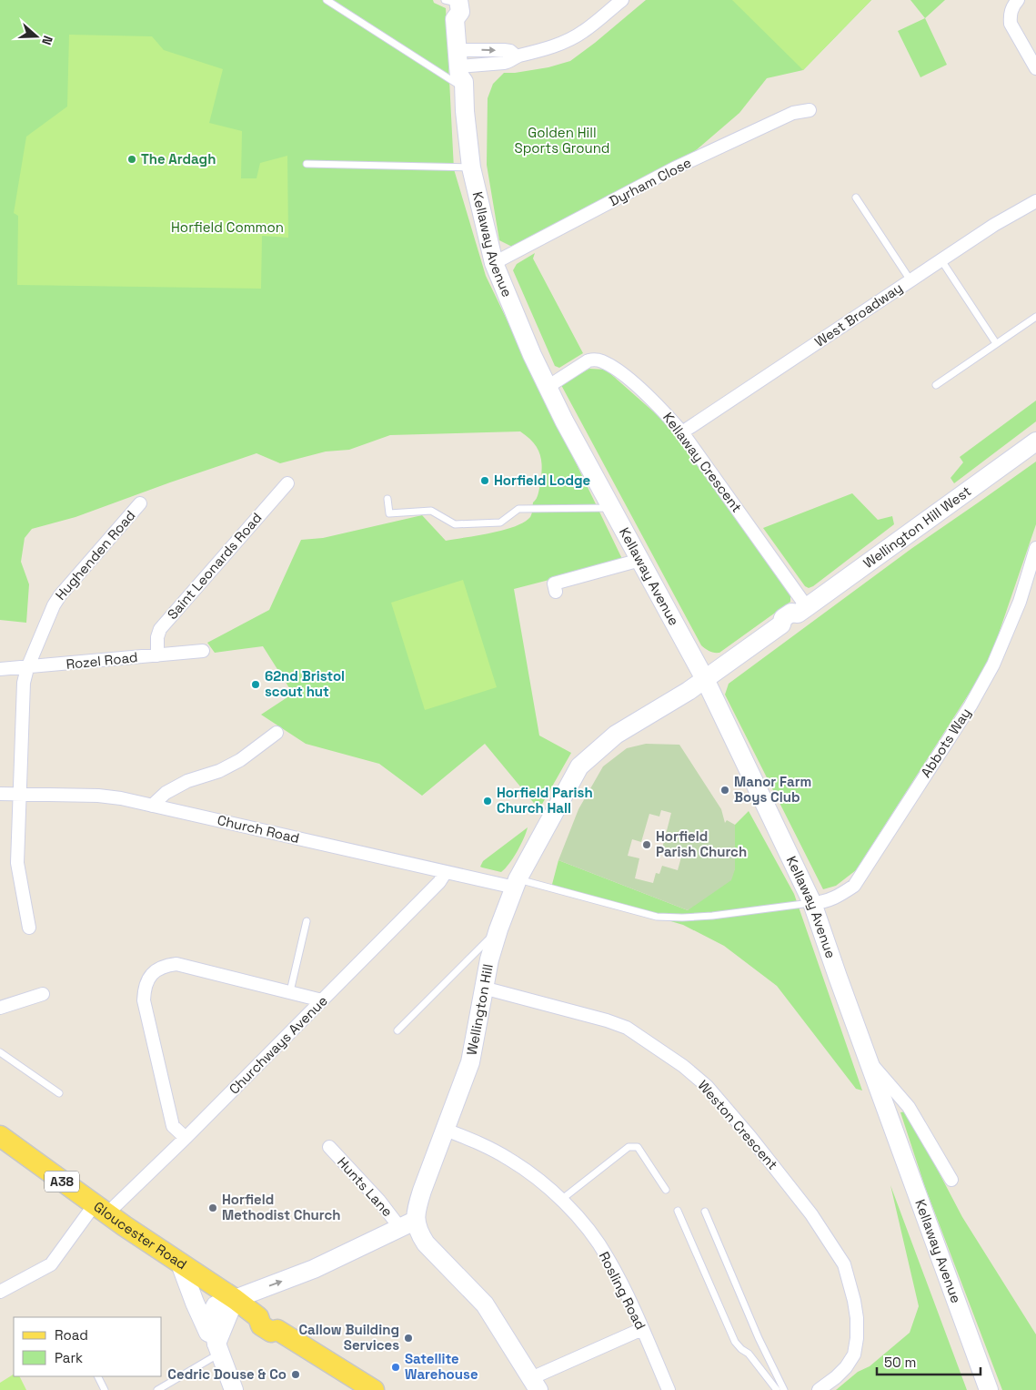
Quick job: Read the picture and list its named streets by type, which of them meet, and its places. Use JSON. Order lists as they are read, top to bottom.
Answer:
{
  "streets": {
    "main road": ["A38", "Gloucester Road"],
    "street": [
      "Dyrham Close",
      "Kellaway Avenue",
      "West Broadway",
      "Kellaway Crescent",
      "Wellington Hill West",
      "Hughenden Road",
      "Saint Leonards Road",
      "Rozel Road",
      "Abbots Way",
      "Church Road",
      "Wellington Hill",
      "Churchways Avenue",
      "Weston Crescent",
      "Hunts Lane",
      "Rosling Road"
    ]
  },
  "crossings": [
    ["Dyrham Close", "Kellaway Avenue"],
    ["Kellaway Avenue", "Kellaway Crescent"],
    ["Kellaway Avenue", "Wellington Hill West"],
    ["Kellaway Avenue", "Abbots Way"],
    ["Kellaway Avenue", "Wellington Hill"],
    ["West Broadway", "Kellaway Crescent"],
    ["Kellaway Crescent", "Wellington Hill West"],
    ["Wellington Hill West", "Wellington Hill"],
    ["Hughenden Road", "Rozel Road"],
    ["Hughenden Road", "Church Road"],
    ["Saint Leonards Road", "Rozel Road"],
    ["Church Road", "Wellington Hill"],
    ["Church Road", "Churchways Avenue"],
    ["Wellington Hill", "Weston Crescent"],
    ["Wellington Hill", "Hunts Lane"],
    ["Wellington Hill", "Rosling Road"],
    ["Churchways Avenue", "Gloucester Road"]
  ],
  "parks": ["Golden Hill Sports Ground", "Horfield Common"],
  "places": [
    "The Ardagh",
    "Horfield Lodge",
    "62nd Bristol scout hut",
    "Manor Farm Boys Club",
    "Horfield Parish Church Hall",
    "Horfield Parish Church",
    "Horfield Methodist Church",
    "Callow Building Services",
    "Satellite Warehouse",
    "Cedric Douse & Co"
  ],
  "legend": ["Road", "Park"],
  "scale_bar": "50 m",
  "north": "right"
}
